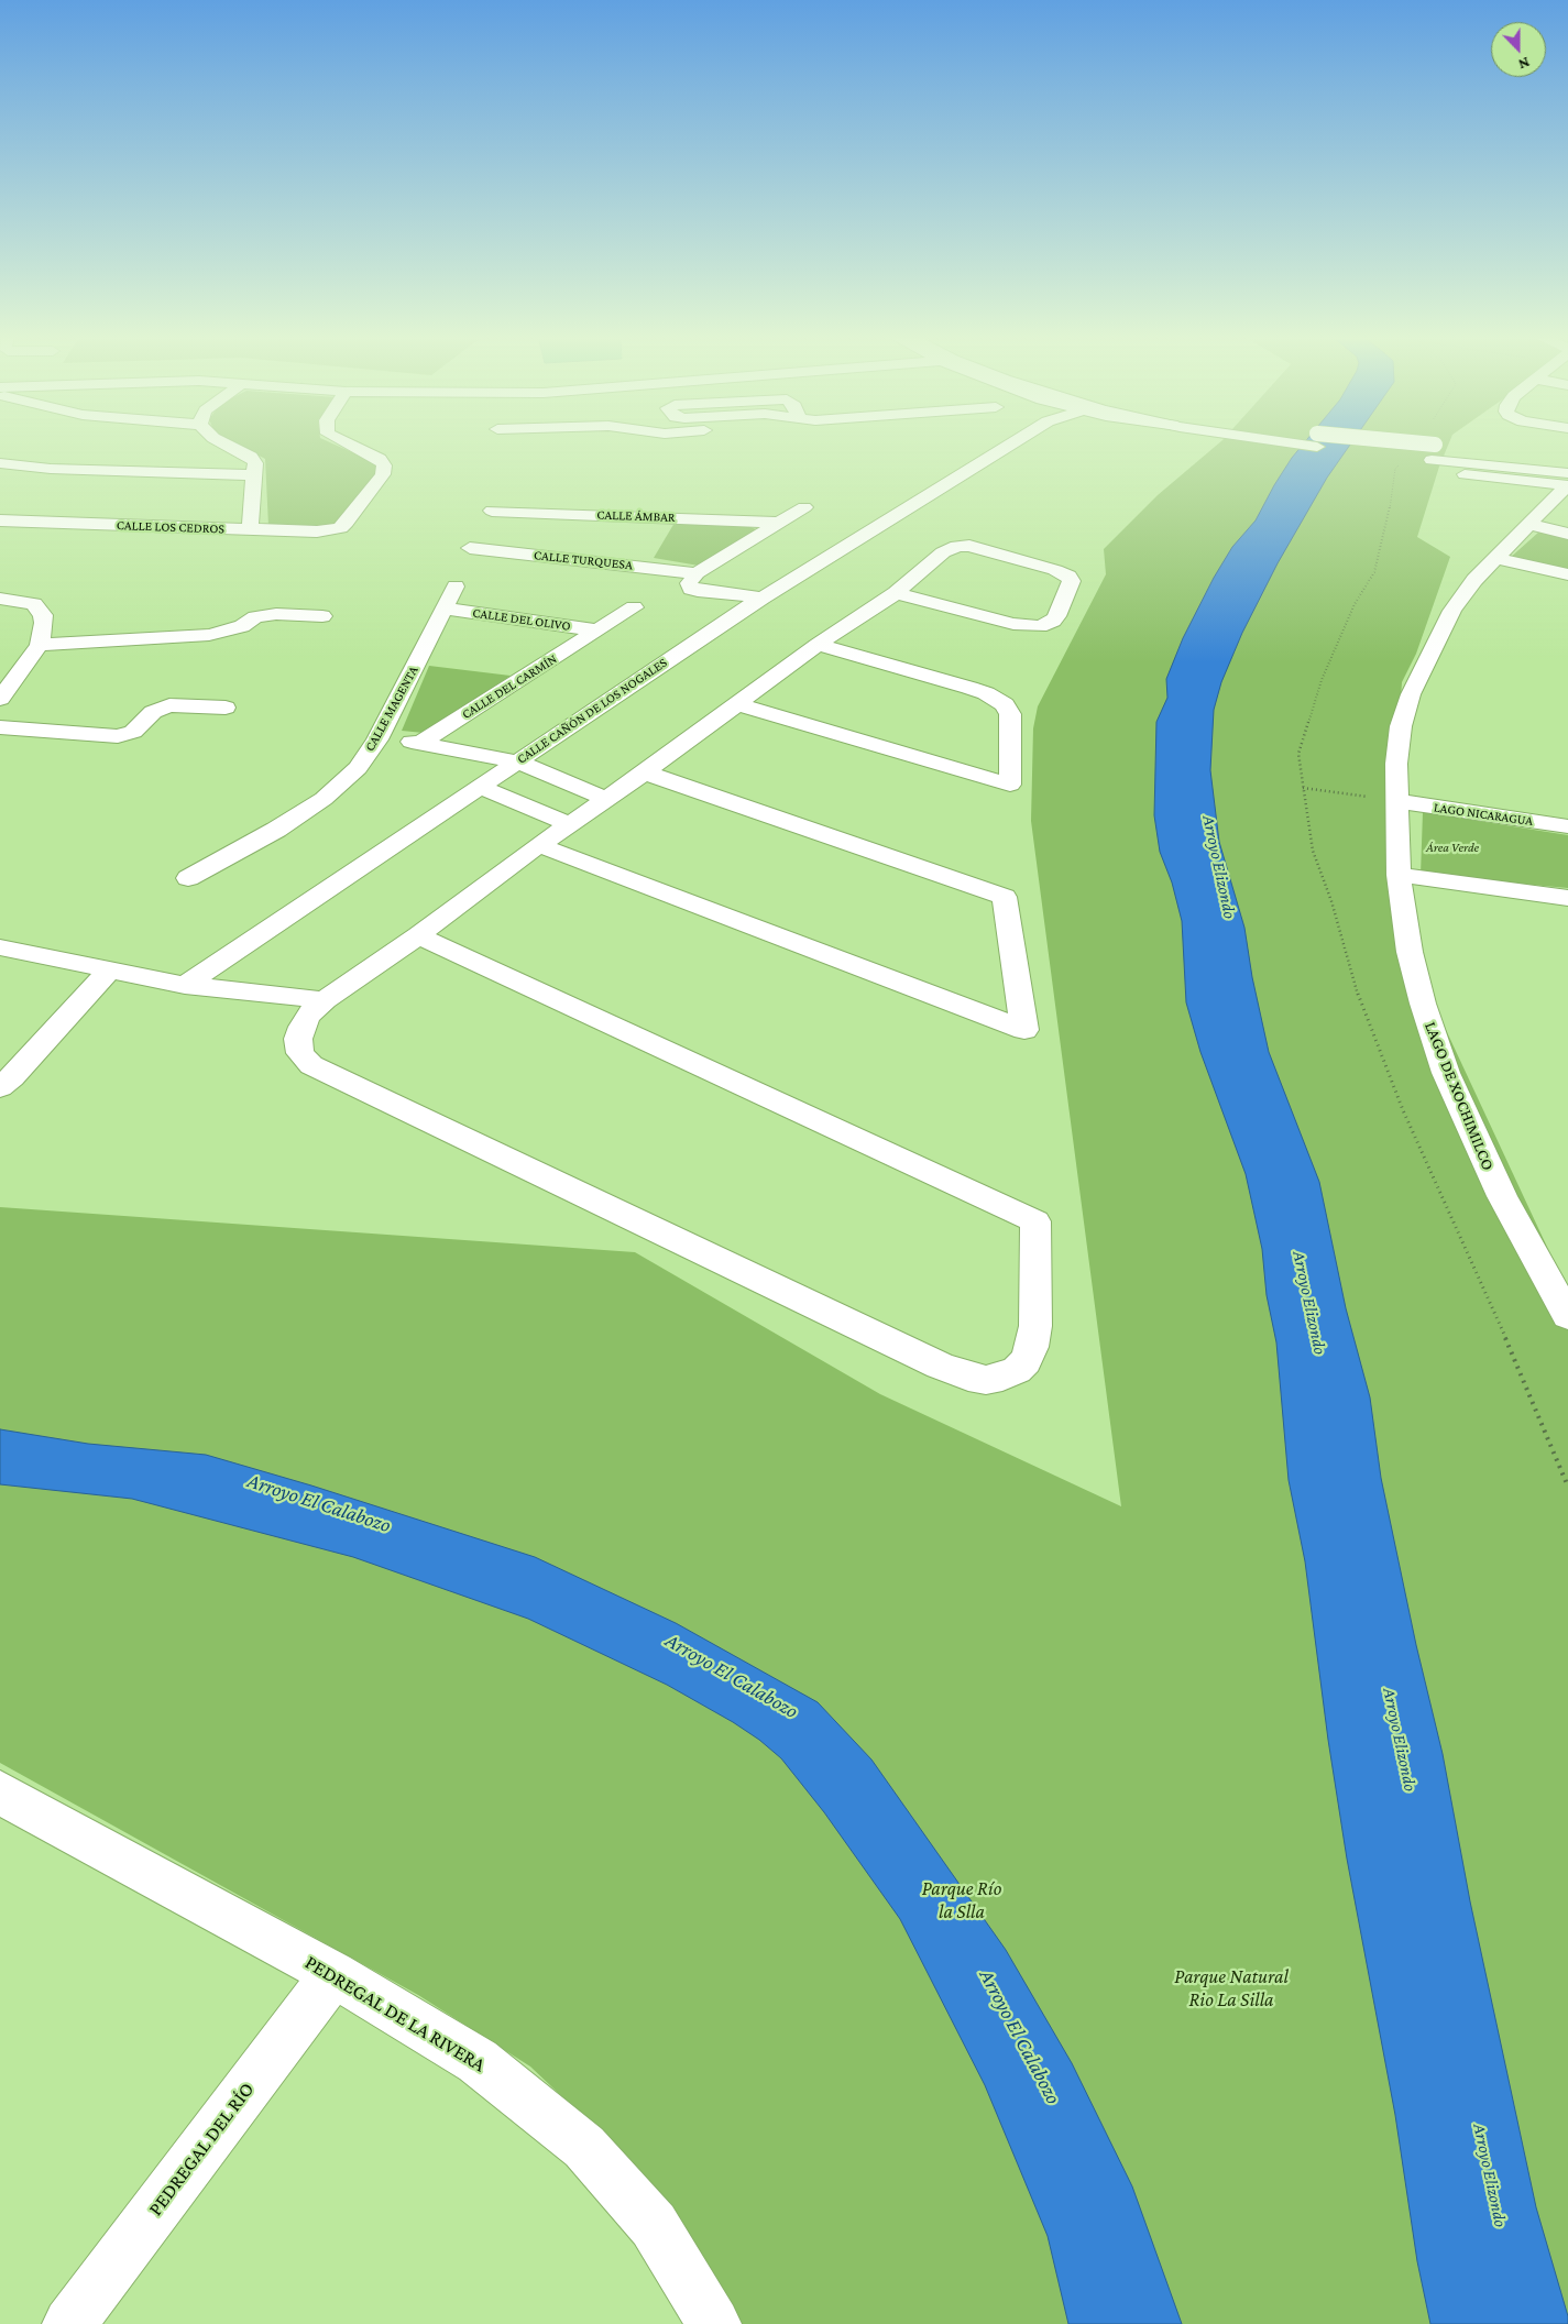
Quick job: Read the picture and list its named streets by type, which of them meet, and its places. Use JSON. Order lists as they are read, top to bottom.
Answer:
{
  "streets": {
    "main road": [
      "CALLE ÁMBAR",
      "CALLE LOS CEDROS",
      "CALLE TURQUESA",
      "CALLE DEL OLIVO",
      "CALLE DEL CARMÍN",
      "CALLE MAGENTA",
      "CALLE CAÑÓN DE LOS NOGALES",
      "LAGO NICARAGUA",
      "LAGO DE XOCHIMILCO",
      "PEDREGAL DE LA RIVERA",
      "PEDREGAL DEL RÍO"
    ]
  },
  "crossings": [
    ["CALLE ÁMBAR", "CALLE MAGENTA"],
    ["CALLE TURQUESA", "CALLE MAGENTA"],
    ["CALLE DEL OLIVO", "CALLE DEL CARMÍN"],
    ["CALLE DEL OLIVO", "CALLE MAGENTA"],
    ["LAGO NICARAGUA", "LAGO DE XOCHIMILCO"],
    ["PEDREGAL DE LA RIVERA", "PEDREGAL DEL RÍO"]
  ],
  "water": ["Arroyo Elizondo", "Arroyo El Calabozo"],
  "parks": ["Área Verde", "Parque Río la Slla", "Parque Natural Rio La Silla"],
  "north": "bottom"
}
